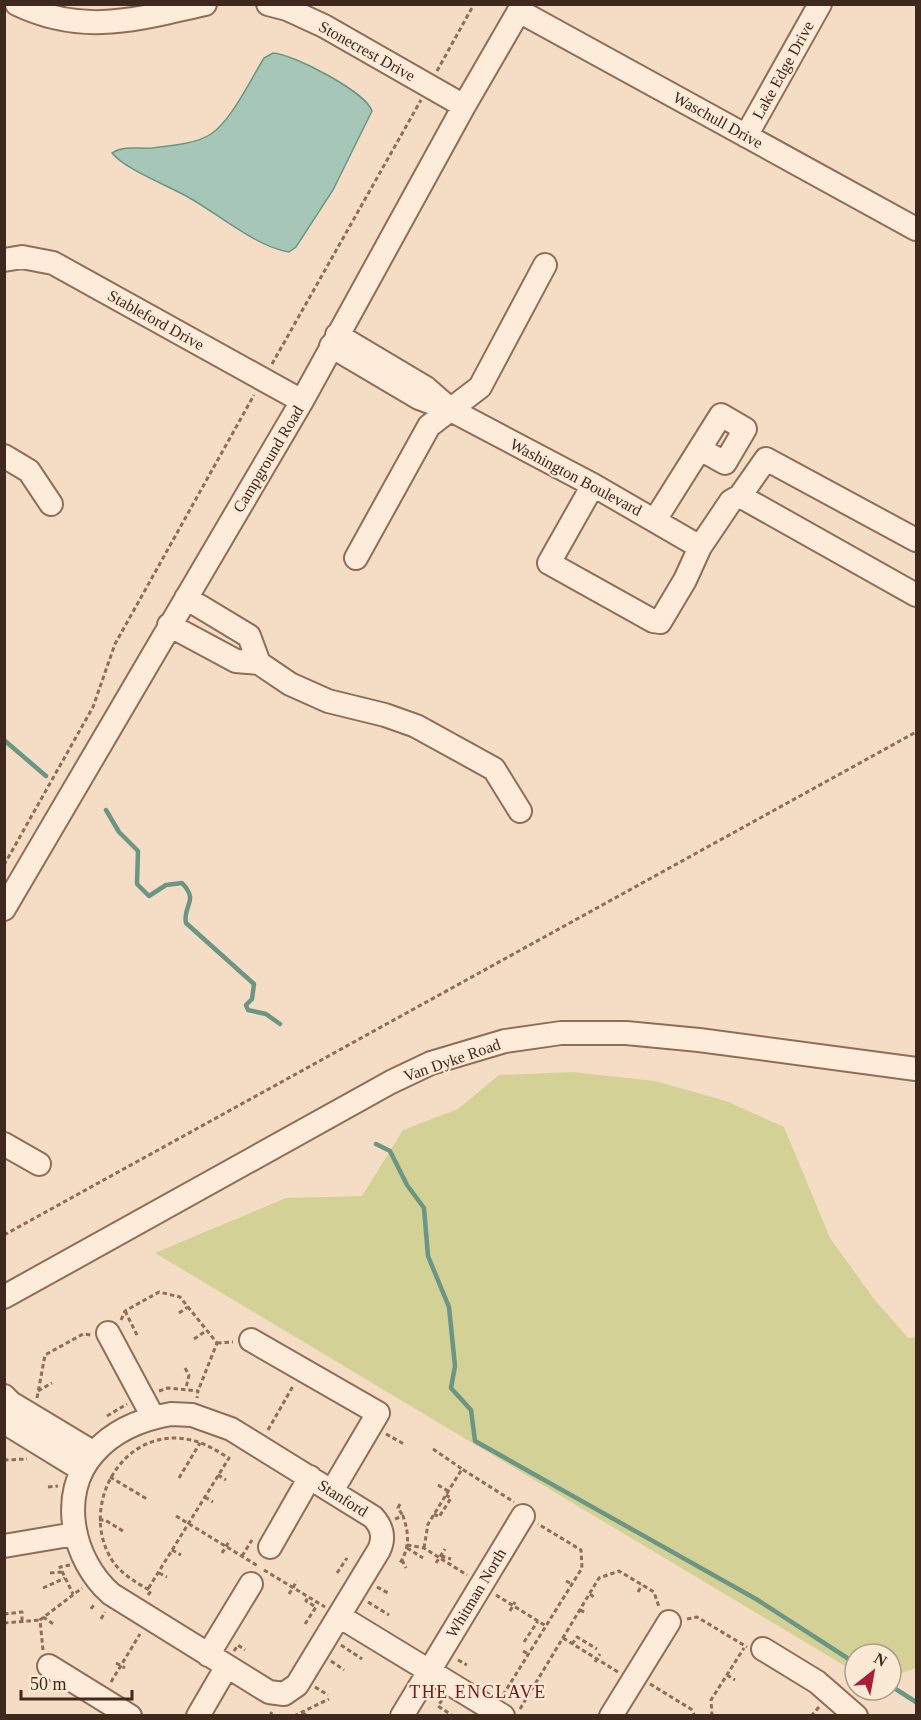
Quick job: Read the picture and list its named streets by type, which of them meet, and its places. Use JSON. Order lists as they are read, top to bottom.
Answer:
{
  "streets": {
    "street": [
      "Stonecrest Drive",
      "Lake Edge Drive",
      "Waschull Drive",
      "Stableford Drive",
      "Campground Road",
      "Washington Boulevard",
      "Van Dyke Road",
      "Stanford",
      "Whitman North"
    ]
  },
  "crossings": [
    ["Stonecrest Drive", "Campground Road"],
    ["Lake Edge Drive", "Waschull Drive"],
    ["Waschull Drive", "Campground Road"],
    ["Stableford Drive", "Campground Road"],
    ["Campground Road", "Washington Boulevard"]
  ],
  "districts": ["THE ENCLAVE"],
  "scale_bar": "50 m",
  "north": "top right"
}
